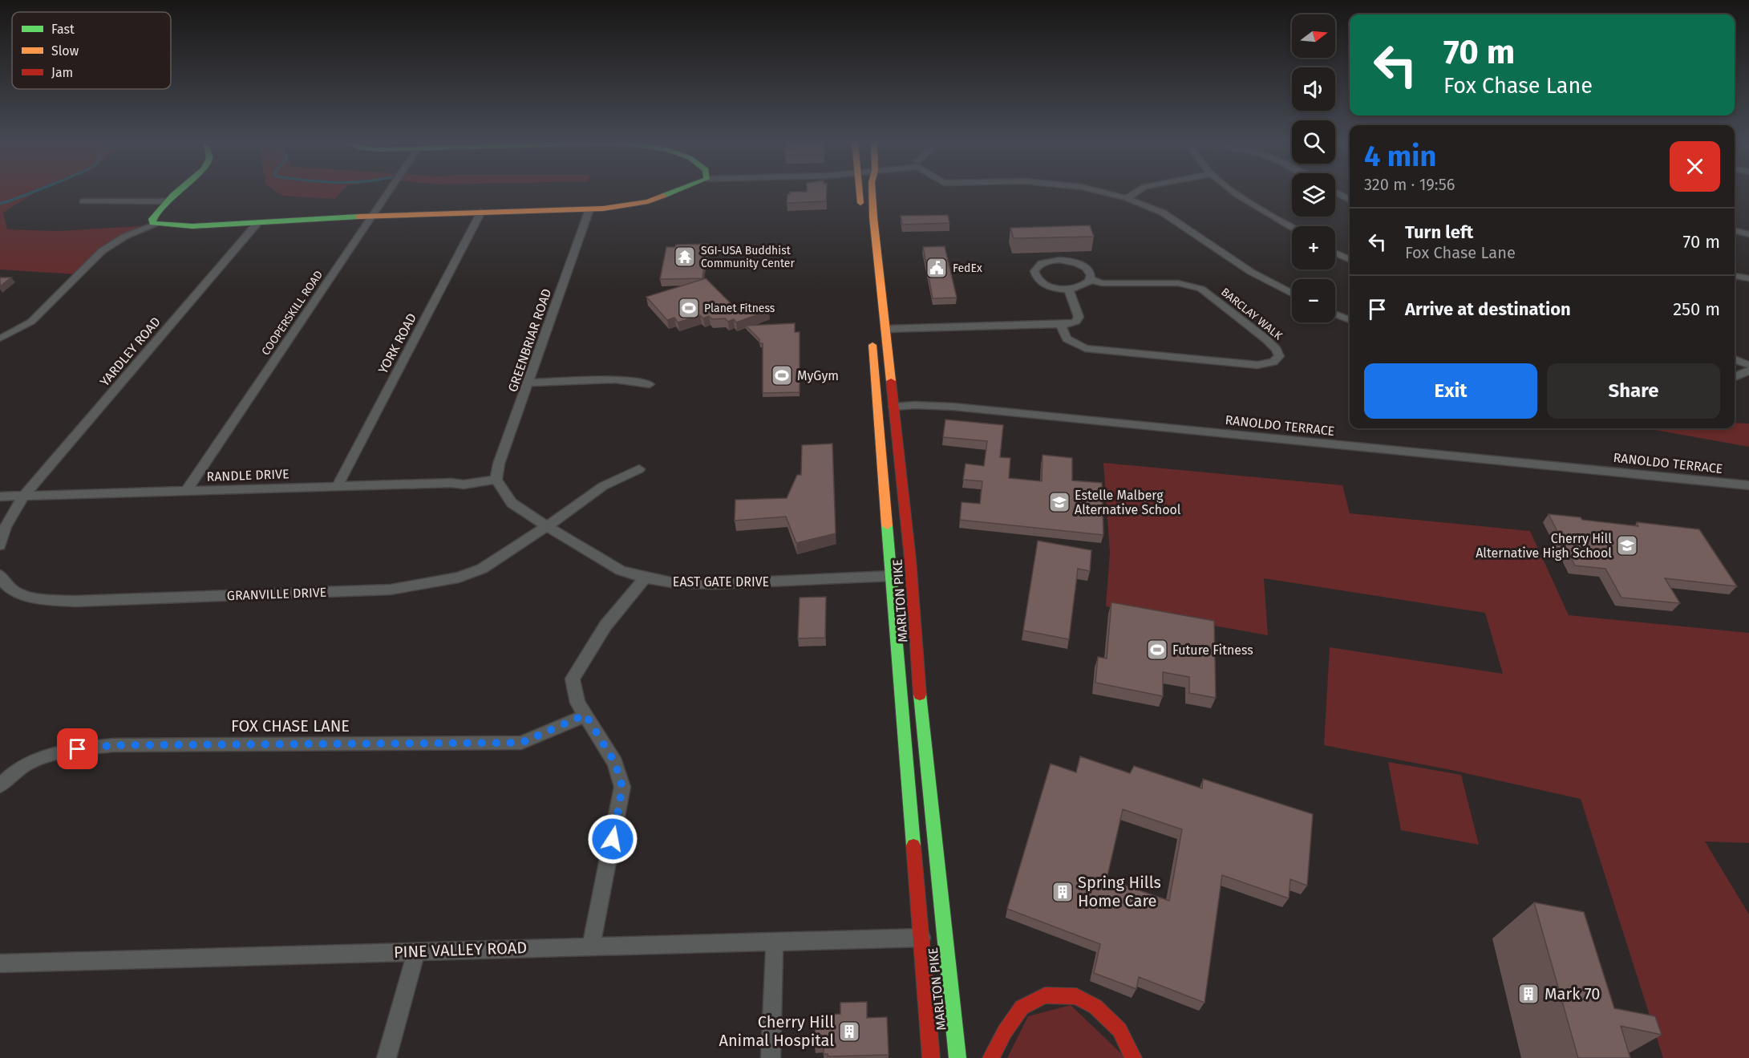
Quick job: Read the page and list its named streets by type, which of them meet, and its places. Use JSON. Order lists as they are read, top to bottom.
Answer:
{
  "streets": {
    "main road": ["MARLTON PIKE"],
    "street": [
      "COOPERSKILL ROAD",
      "BARCLAY WALK",
      "GREENBRIAR ROAD",
      "YORK ROAD",
      "YARDLEY ROAD",
      "RANOLDO TERRACE",
      "RANDLE DRIVE",
      "EAST GATE DRIVE",
      "GRANVILLE DRIVE",
      "FOX CHASE LANE",
      "PINE VALLEY ROAD"
    ]
  },
  "crossings": [
    ["COOPERSKILL ROAD", "RANDLE DRIVE"],
    ["GREENBRIAR ROAD", "RANDLE DRIVE"],
    ["GREENBRIAR ROAD", "EAST GATE DRIVE"],
    ["YORK ROAD", "RANDLE DRIVE"],
    ["YARDLEY ROAD", "RANDLE DRIVE"],
    ["RANOLDO TERRACE", "MARLTON PIKE"],
    ["RANDLE DRIVE", "EAST GATE DRIVE"],
    ["EAST GATE DRIVE", "GRANVILLE DRIVE"],
    ["EAST GATE DRIVE", "MARLTON PIKE"],
    ["MARLTON PIKE", "PINE VALLEY ROAD"]
  ],
  "places": {
    "temple": ["SGI-USA Buddhist Community Center"],
    "public building": ["FedEx"],
    "sports": ["Planet Fitness", "MyGym", "Future Fitness"],
    "school or university": ["Estelle Malberg Alternative School", "Cherry Hill Alternative High School"],
    "building": ["Spring Hills Home Care", "Mark 70", "Cherry Hill Animal Hospital"]
  },
  "legend": ["Fast", "Slow", "Jam"],
  "north": "right",
  "page": {
    "map_buttons": ["+", "−"],
    "turn": ["70 m", "Fox Chase Lane"],
    "heading": ["4 min", "320 m · 19:56"],
    "list": [
      {
        "name": "Turn left",
        "note": "Fox Chase Lane",
        "value": "70 m"
      },
      {
        "name": "Arrive at destination",
        "value": "250 m"
      }
    ],
    "buttons": ["Exit", "Share"]
  }
}
